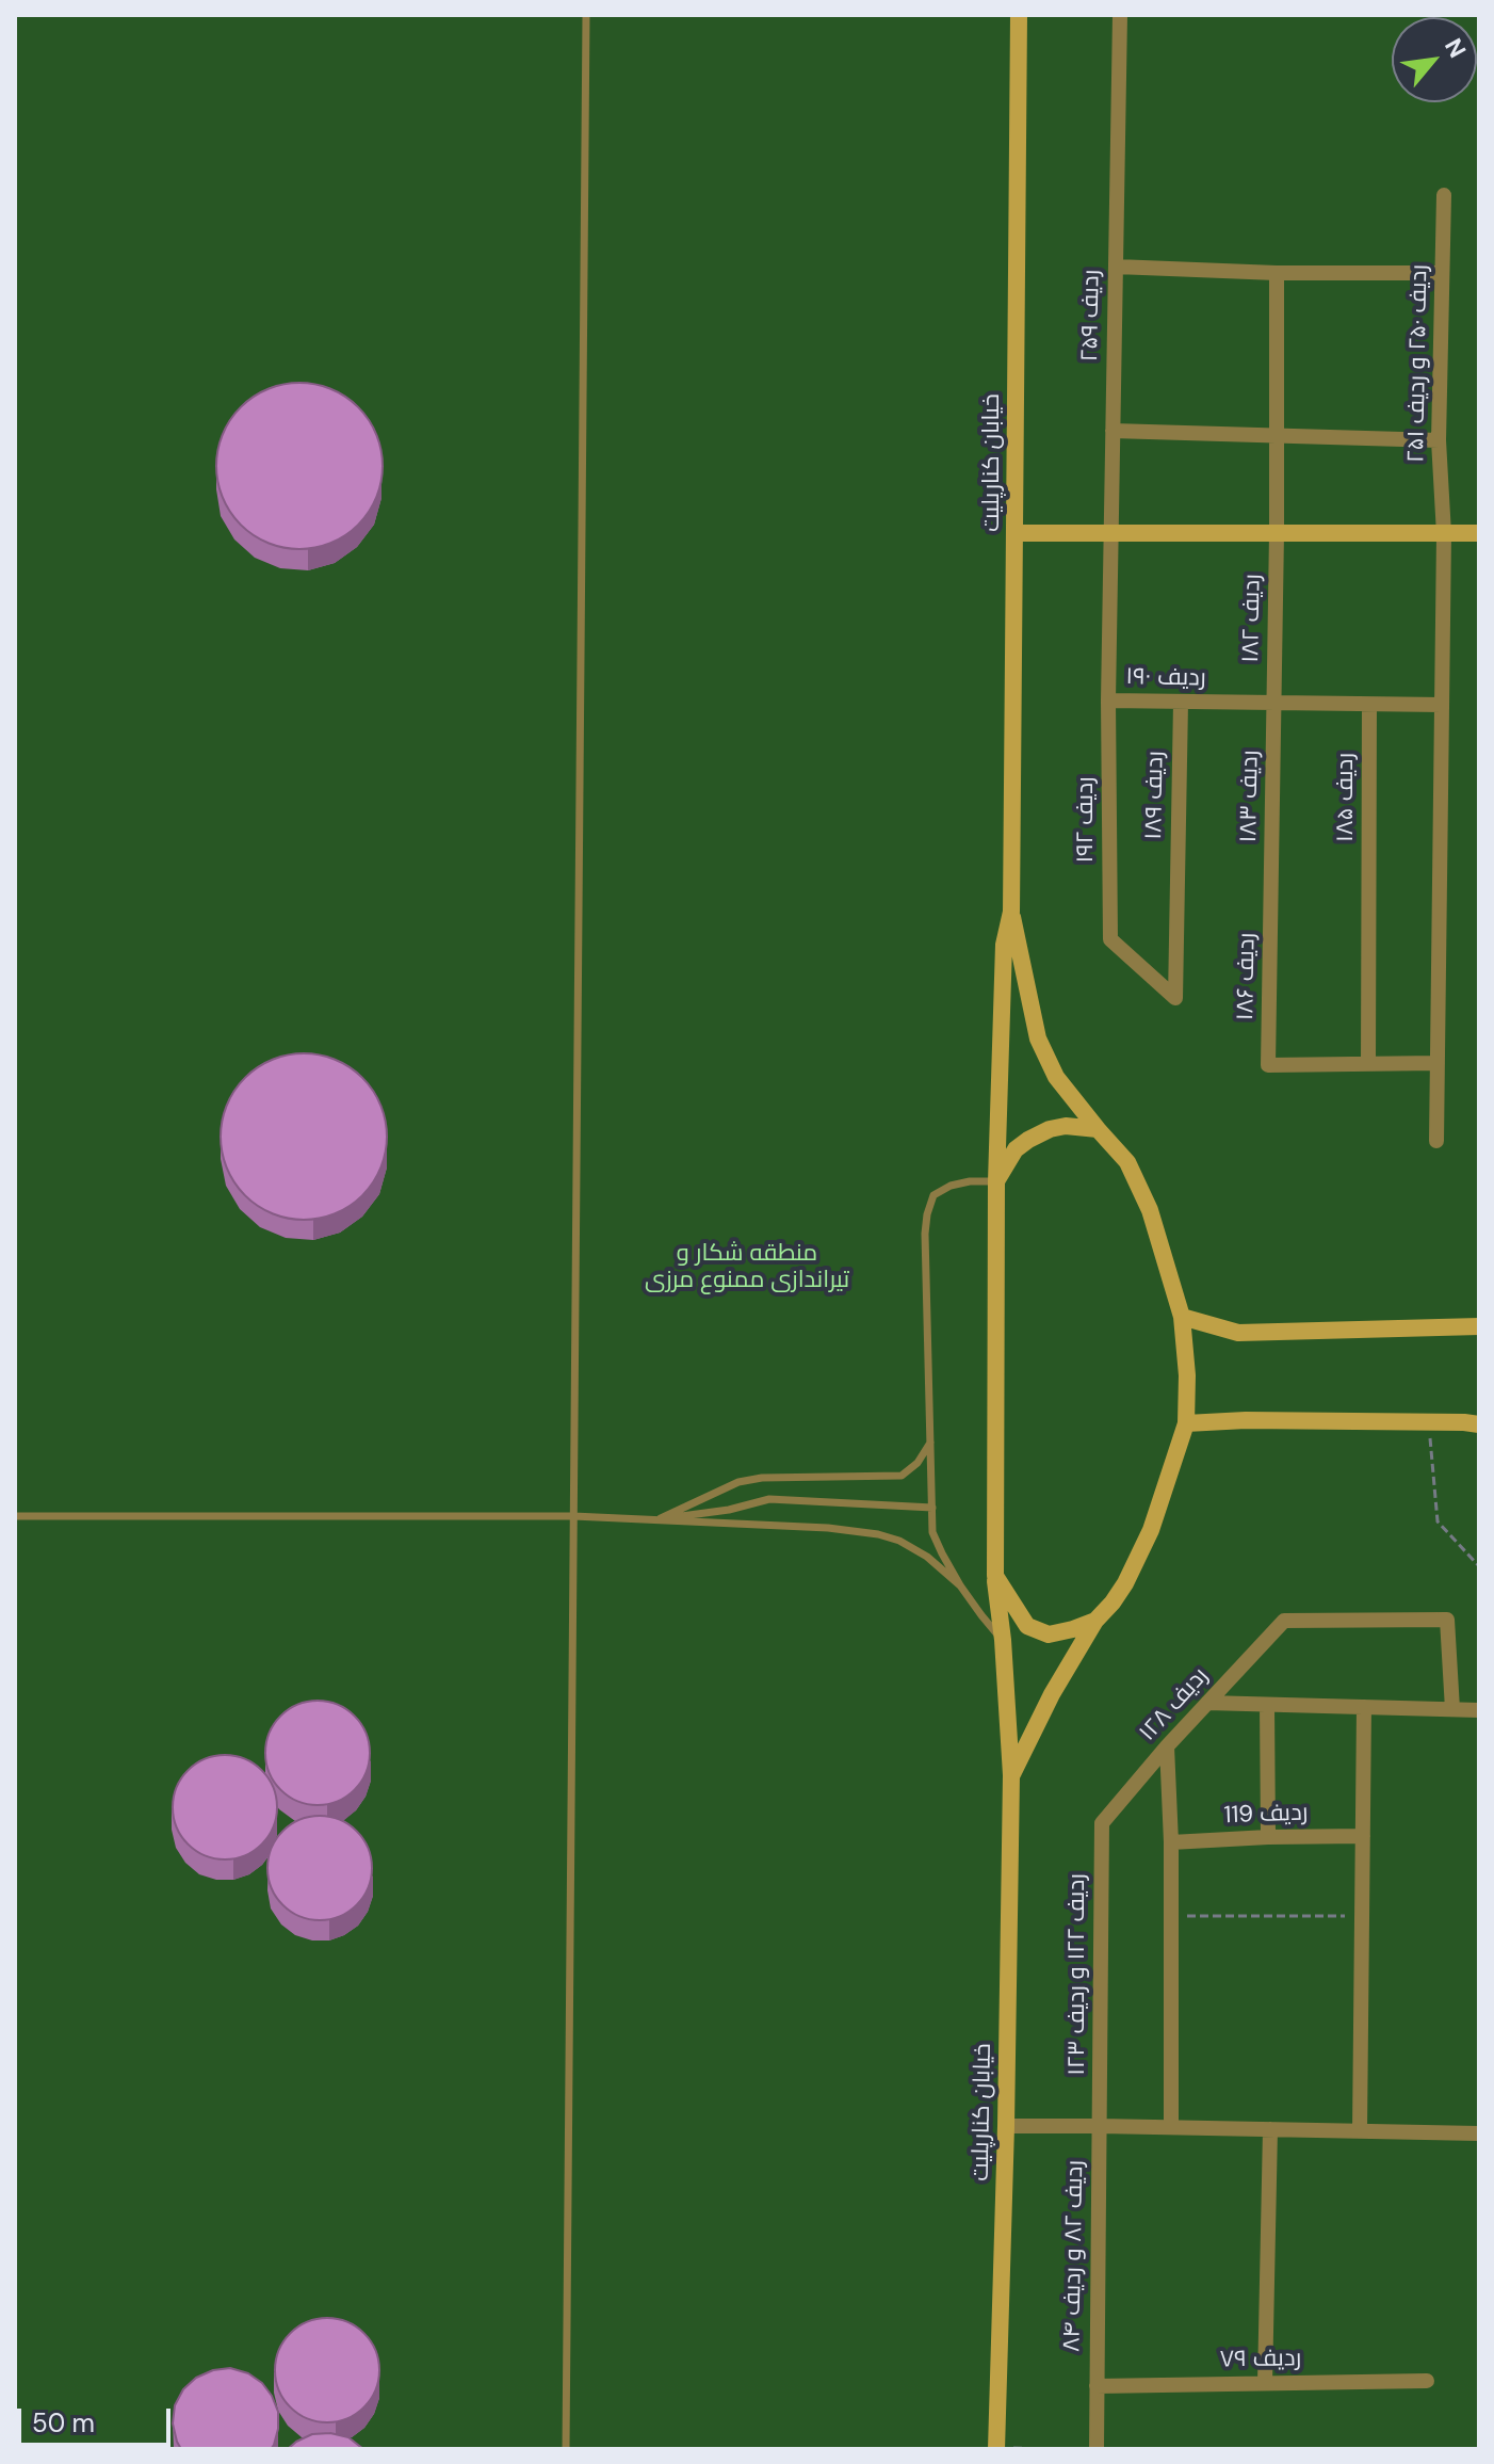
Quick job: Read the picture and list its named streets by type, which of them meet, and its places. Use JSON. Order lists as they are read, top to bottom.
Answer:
{
  "streets": {
    "main road": ["خیابان کنارپلیت"],
    "street": [
      "ردیف ۲۵۹",
      "ردیف ۲۵۰ و ردیف ۲۵۱",
      "ردیف ۱۸۲",
      "ردیف ۱۹۰",
      "ردیف ۱۸۹",
      "ردیف ۱۸۳",
      "ردیف ۱۸۵",
      "ردیف ۱۹۲",
      "ردیف ۱۸۶",
      "ردیف ۱۲۸",
      "ردیف 119",
      "ردیف ۱۲۲ و ردیف ۱۲۳",
      "ردیف ۸۲ و ردیف ۸۴",
      "ردیف ۷۹"
    ]
  },
  "crossings": [
    ["ردیف ۲۵۹", "ردیف ۱۹۲"],
    ["ردیف ۲۵۰ و ردیف ۲۵۱", "ردیف ۱۹۰"],
    ["ردیف ۱۸۲", "ردیف ۱۹۰"],
    ["ردیف ۱۸۲", "ردیف ۱۸۳"],
    ["ردیف ۱۹۰", "ردیف ۱۸۹"],
    ["ردیف ۱۹۰", "ردیف ۱۸۳"],
    ["ردیف ۱۹۰", "ردیف ۱۸۵"],
    ["ردیف ۱۹۰", "ردیف ۱۹۲"],
    ["ردیف ۱۸۹", "ردیف ۱۹۲"],
    ["ردیف ۱۸۳", "ردیف ۱۸۶"],
    ["ردیف ۱۸۵", "ردیف ۱۸۶"],
    ["ردیف ۱۲۸", "ردیف ۱۲۲ و ردیف ۱۲۳"],
    ["ردیف ۱۲۲ و ردیف ۱۲۳", "ردیف ۸۲ و ردیف ۸۴"],
    ["ردیف ۸۲ و ردیف ۸۴", "ردیف ۷۹"]
  ],
  "parks": ["منطقه شکار و تیراندازی ممنوع مرزی"],
  "scale_bar": "50 m",
  "north": "top right"
}
